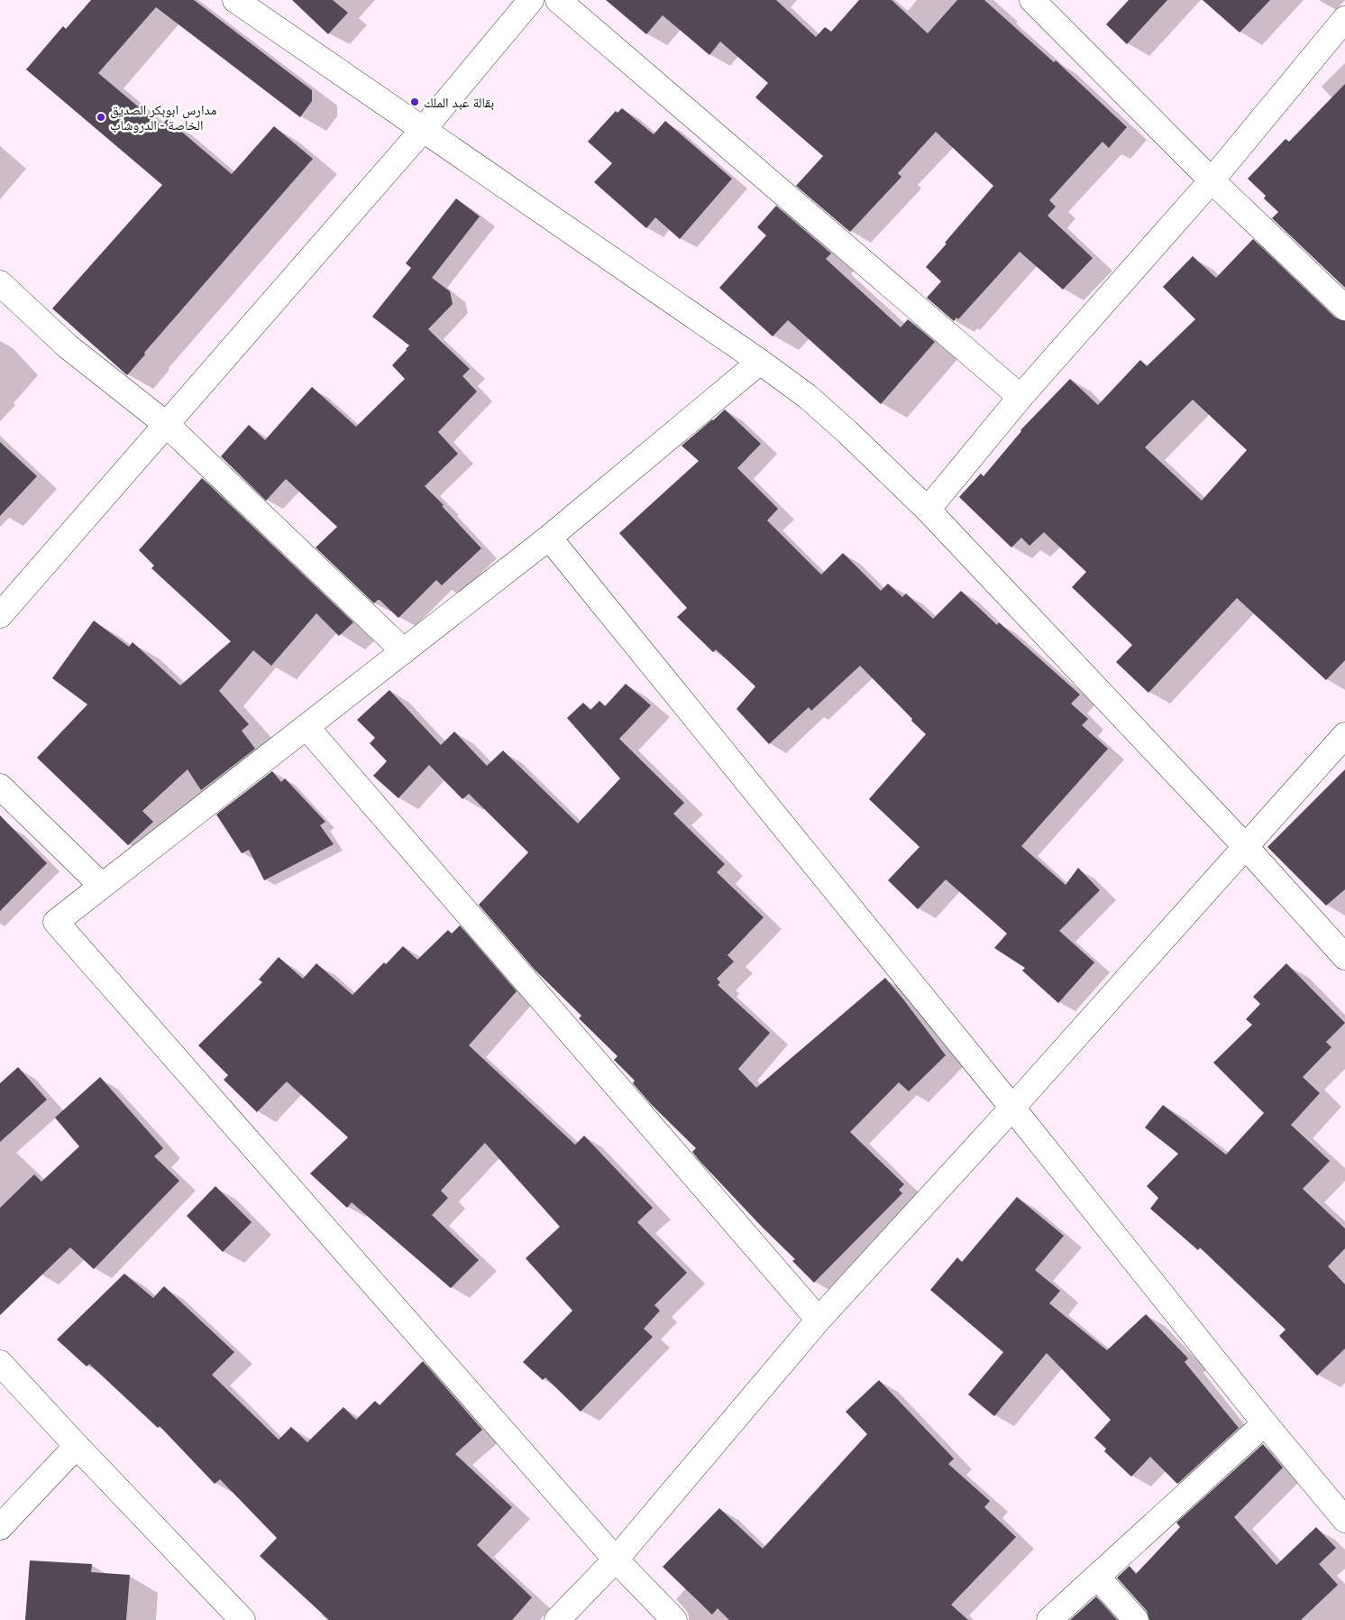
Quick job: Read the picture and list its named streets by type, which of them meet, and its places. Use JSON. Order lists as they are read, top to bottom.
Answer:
{
  "places": ["بقالة عبد الملك", "مدارس ابوبكر الصديق الخاصة - الدروشاب"]
}
